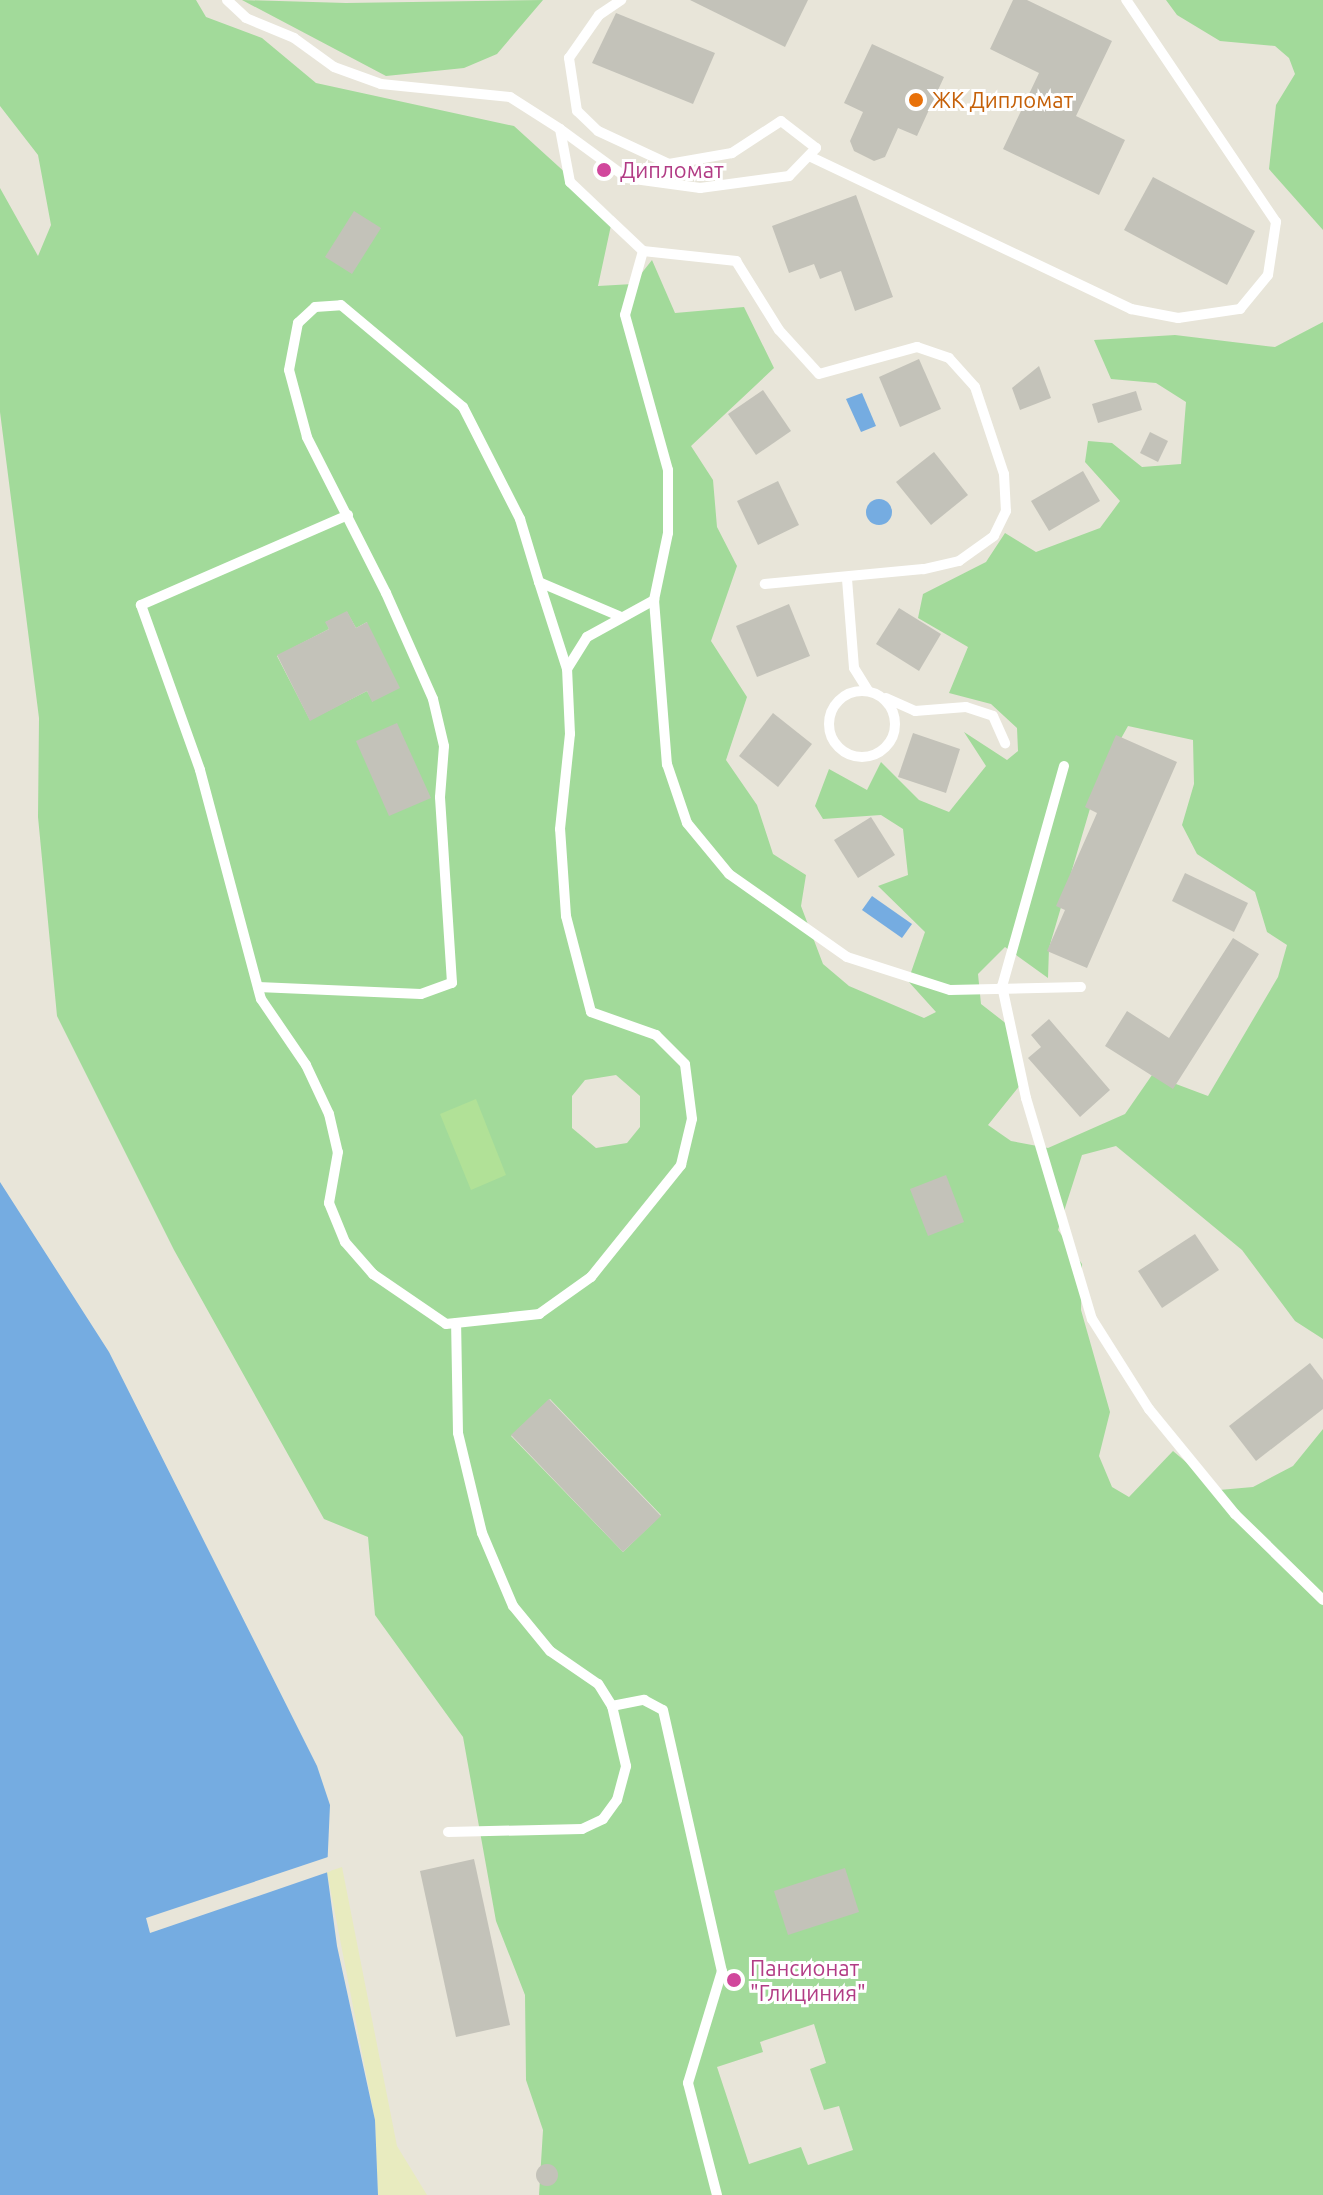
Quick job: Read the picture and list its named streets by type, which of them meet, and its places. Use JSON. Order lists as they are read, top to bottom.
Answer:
{
  "places": ["ЖК Дипломат", "Дипломат", "Пансионат \"Глициния\""]
}
